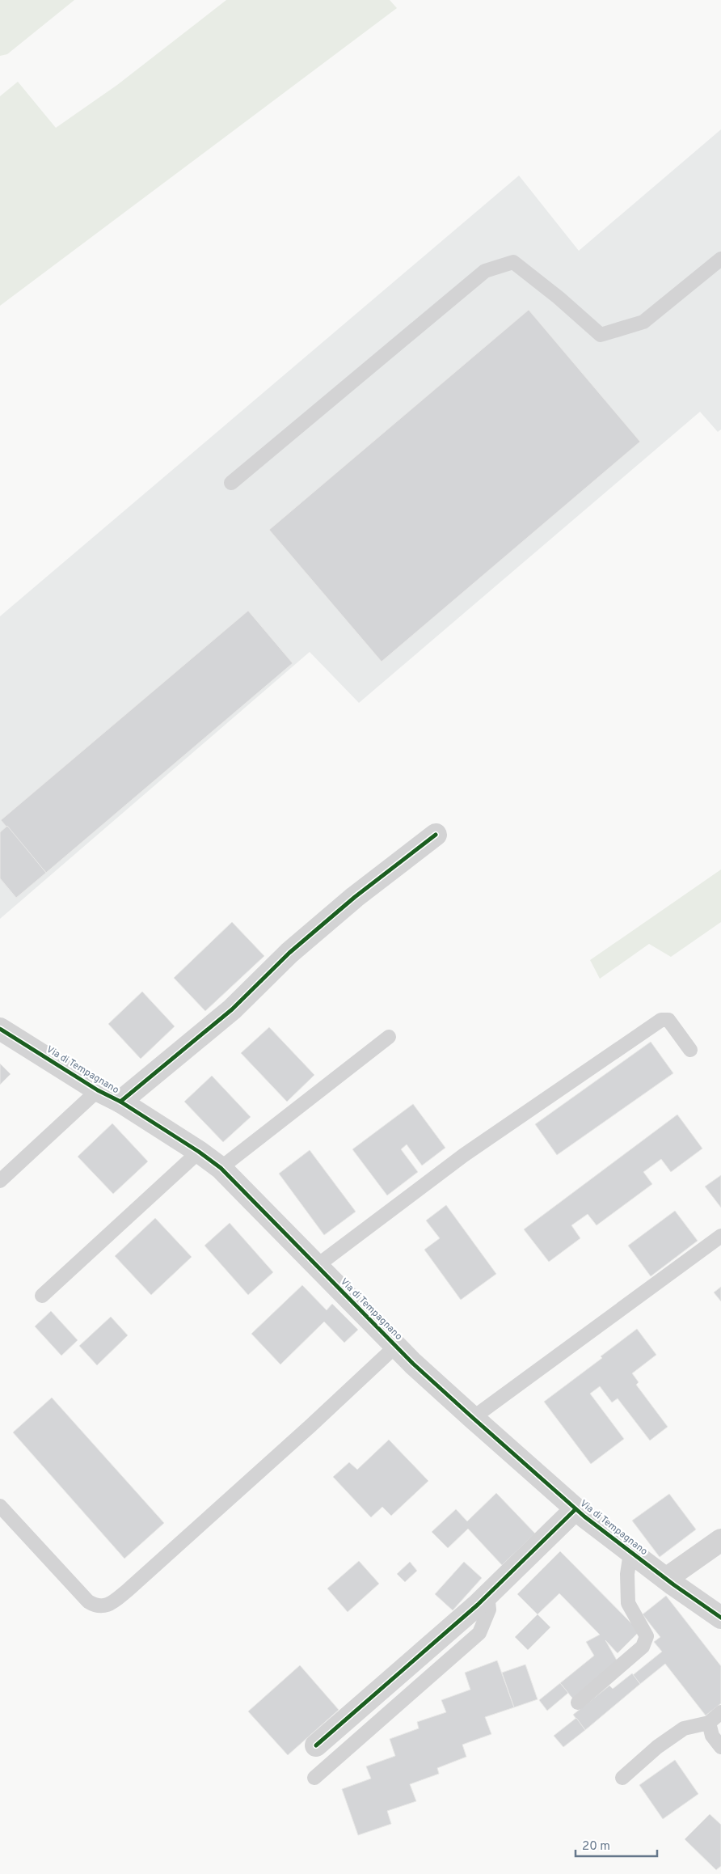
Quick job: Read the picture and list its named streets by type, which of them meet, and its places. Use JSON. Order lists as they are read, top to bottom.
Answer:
{
  "streets": {
    "street": ["Via di Tempagnano"]
  },
  "scale_bar": "20 m"
}
